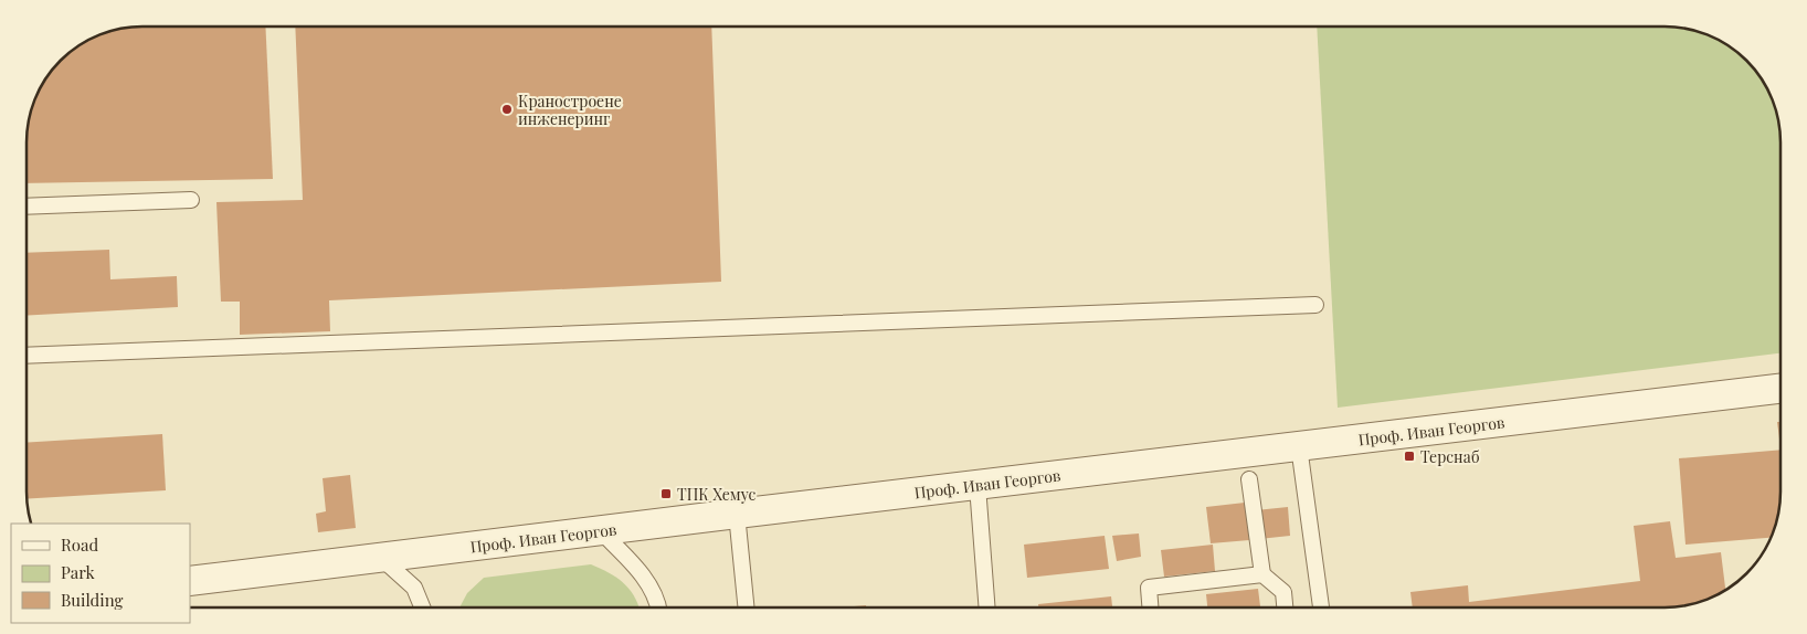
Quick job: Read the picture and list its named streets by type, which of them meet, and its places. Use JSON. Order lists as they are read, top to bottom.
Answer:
{
  "streets": {
    "street": ["Проф. Иван Георгов"]
  },
  "places": {
    "other": ["Краностроене инженеринг"],
    "transit": ["Терснаб", "ТПК Хемус"]
  },
  "legend": ["Road", "Park", "Building"]
}
